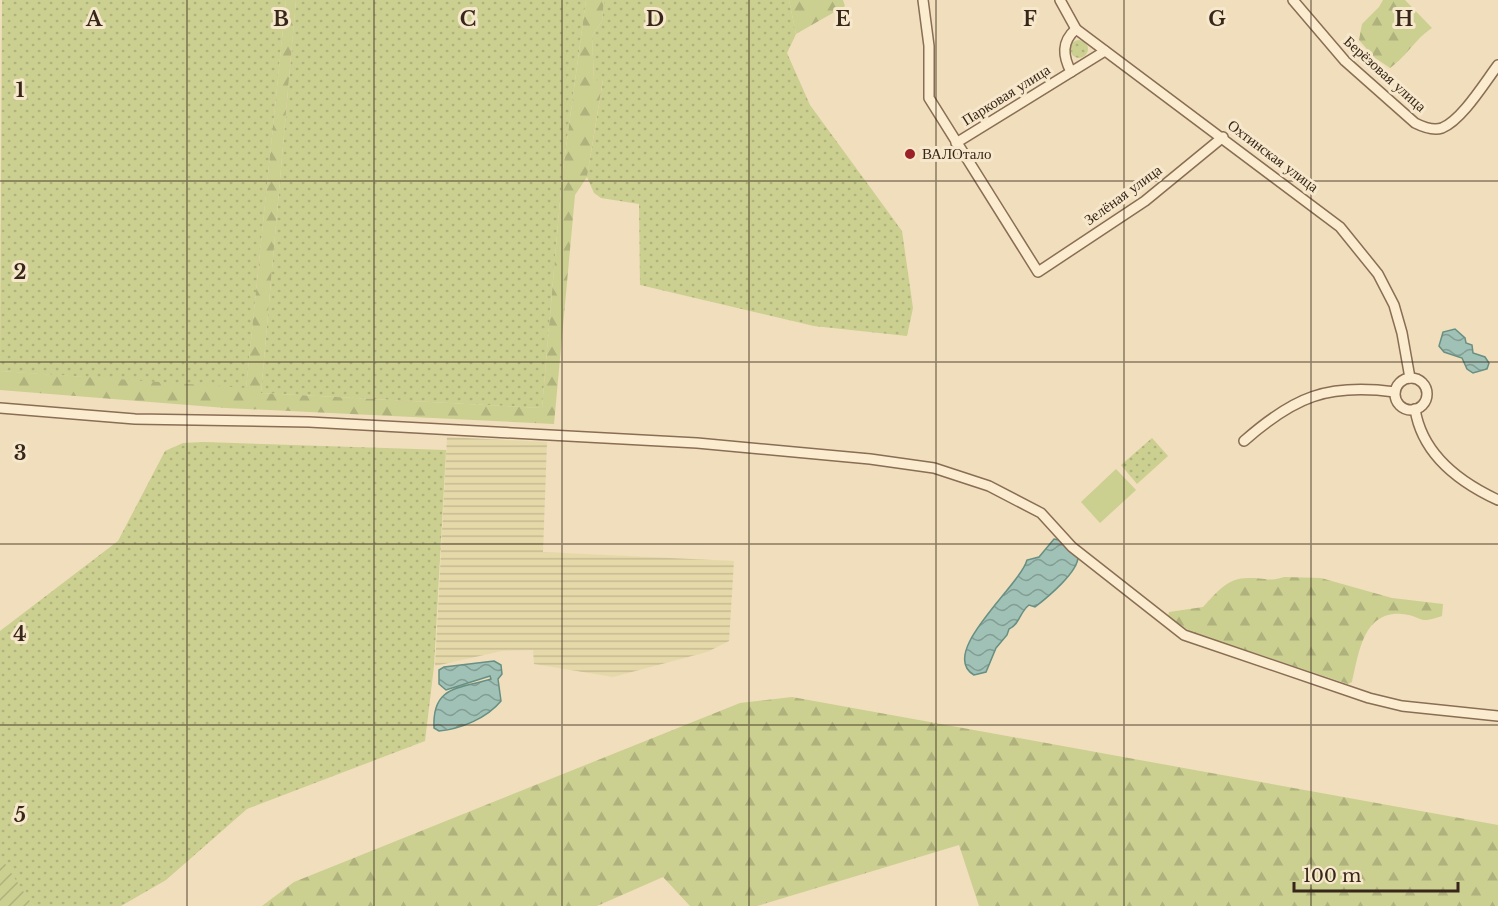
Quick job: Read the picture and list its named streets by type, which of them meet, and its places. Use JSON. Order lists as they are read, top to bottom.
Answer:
{
  "streets": {
    "street": [
      "Берёзовая улица",
      "Парковая улица",
      "Охтинская улица",
      "Зелёная улица"
    ]
  },
  "crossings": [
    ["Парковая улица", "Охтинская улица"],
    ["Парковая улица", "Зелёная улица"],
    ["Охтинская улица", "Зелёная улица"]
  ],
  "places": ["ВАЛОтало"],
  "scale_bar": "100 m",
  "grid": {
    "columns": [
      "A",
      "B",
      "C",
      "D",
      "E",
      "F",
      "G",
      "H"
    ],
    "rows": [
      "1",
      "2",
      "3",
      "4",
      "5"
    ]
  }
}
